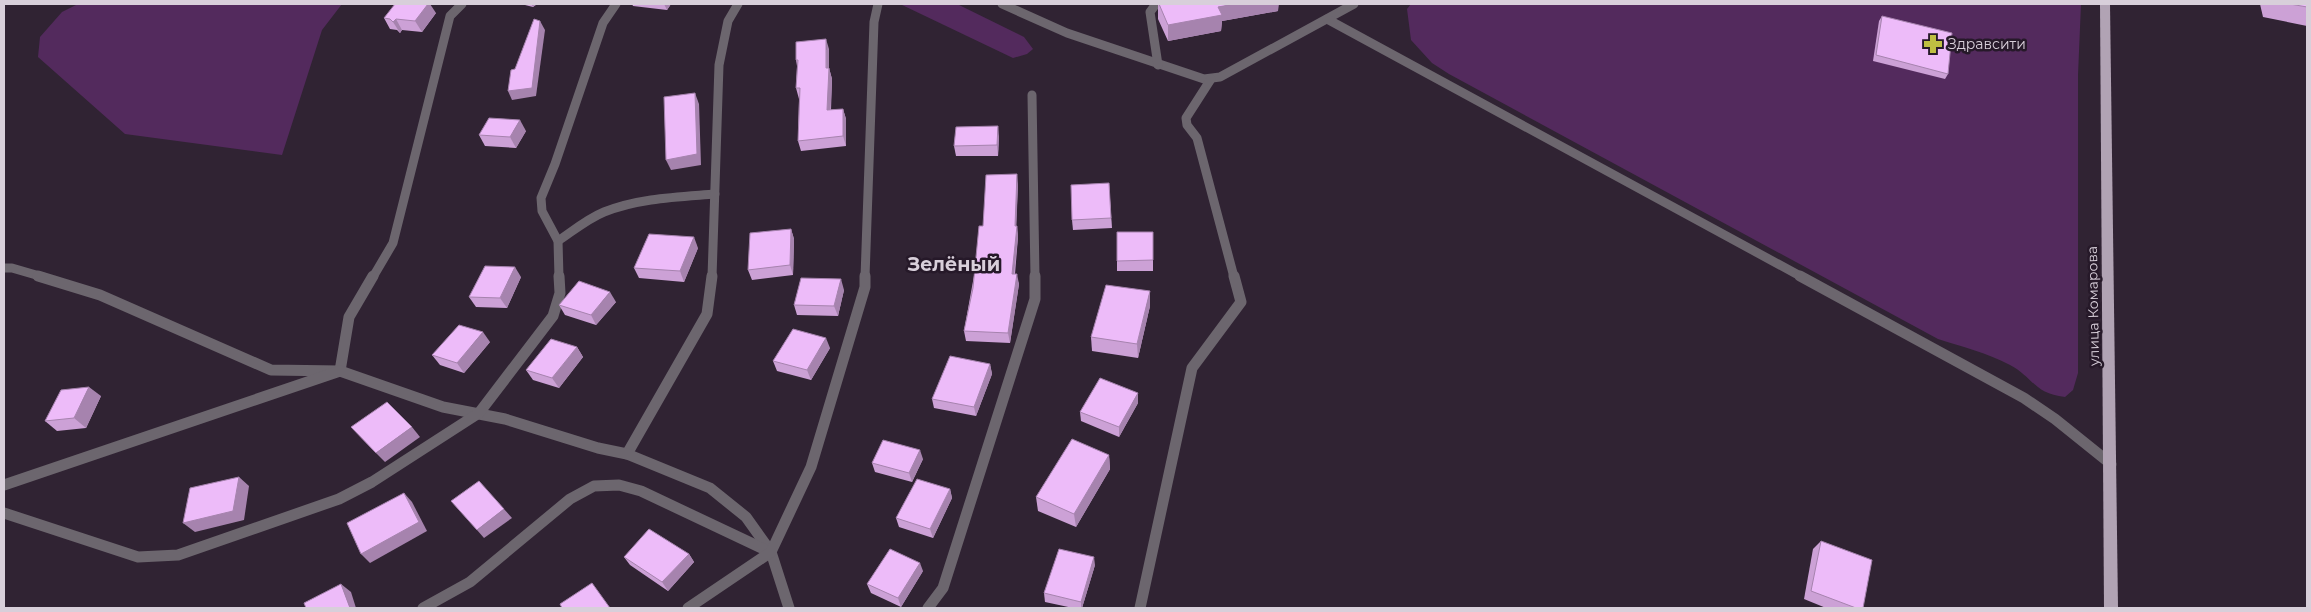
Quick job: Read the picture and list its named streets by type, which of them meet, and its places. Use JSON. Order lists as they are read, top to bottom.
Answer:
{
  "streets": {
    "main road": ["улица Комарова"]
  },
  "districts": ["Зелёный"],
  "places": {
    "pharmacy": ["Здравсити"]
  }
}
